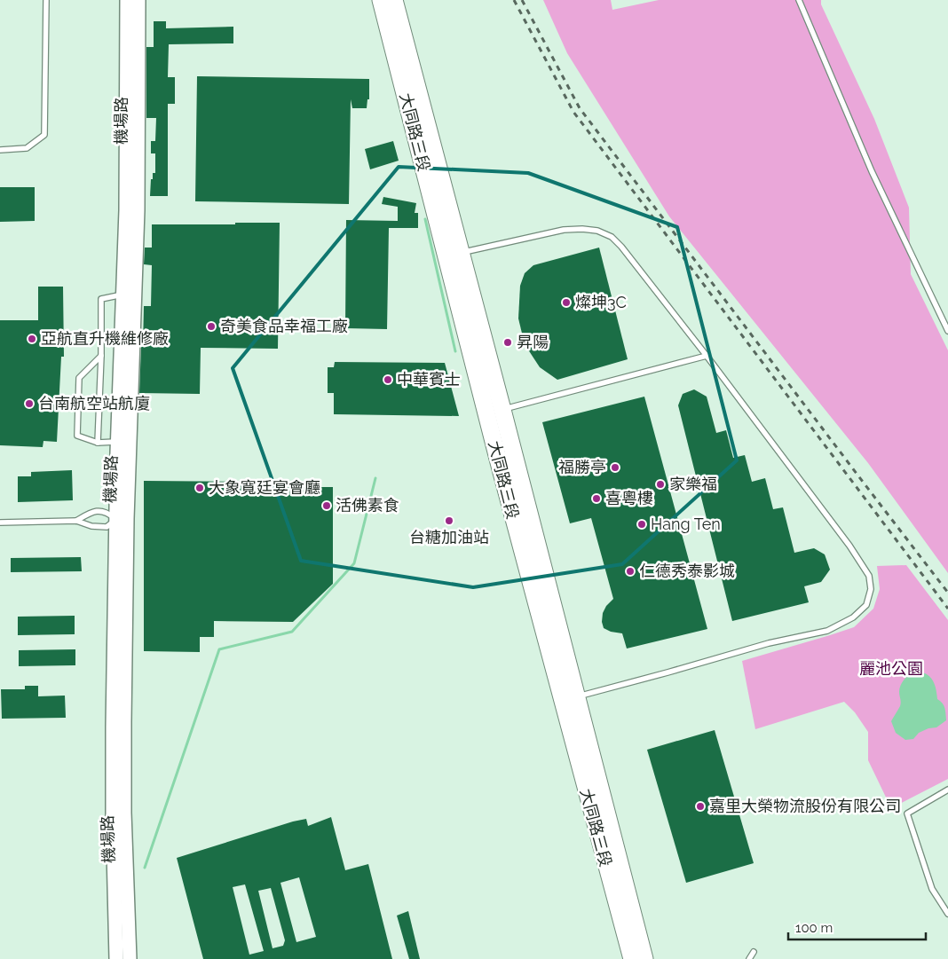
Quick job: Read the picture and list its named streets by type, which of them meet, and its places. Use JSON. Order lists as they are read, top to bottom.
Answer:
{
  "streets": {
    "main road": ["大同路三段"],
    "street": ["機場路"]
  },
  "parks": ["麗池公園"],
  "places": [
    "燦坤3C",
    "奇美食品幸福工廠",
    "亞航直升機維修廠",
    "昇陽",
    "中華賓士",
    "台南航空站航廈",
    "福勝亭",
    "家樂福",
    "大象寬廷宴會廳",
    "喜粵樓",
    "活佛素食",
    "台糖加油站",
    "Hang Ten",
    "仁德秀泰影城",
    "嘉里大榮物流股份有限公司"
  ],
  "scale_bar": "100 m"
}
